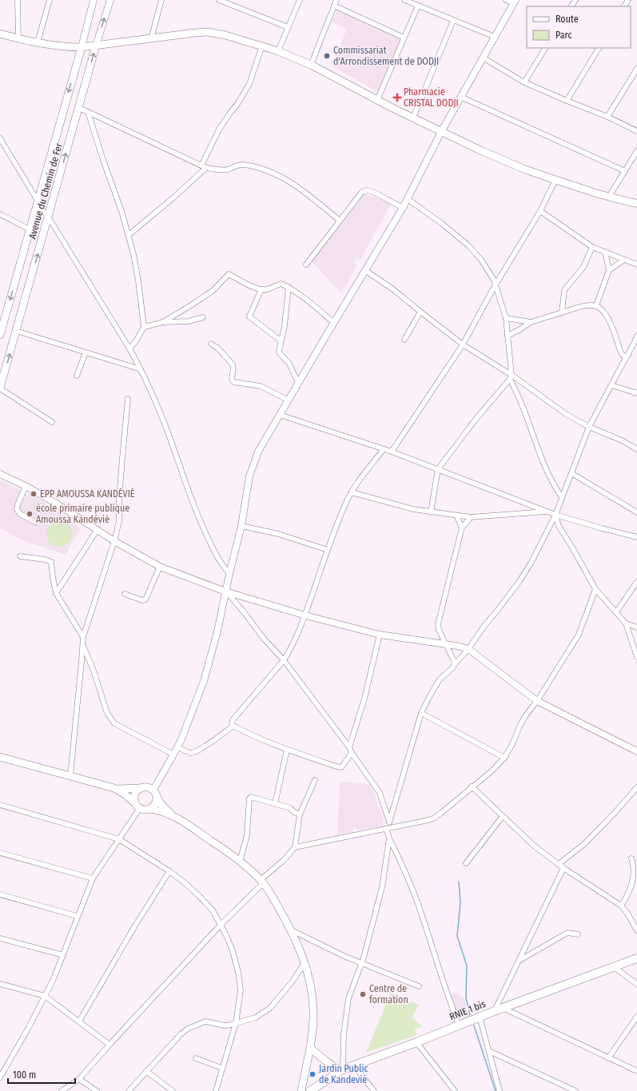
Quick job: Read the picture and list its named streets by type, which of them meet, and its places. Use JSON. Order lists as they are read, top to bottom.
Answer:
{
  "streets": {
    "main road": ["Avenue du Chemin de Fer", "RNIE 1 bis"]
  },
  "places": {
    "other": [
      "Commissariat d'Arrondissement de DODJI",
      "EPP AMOUSSA KANDÉVIÉ",
      "ècole primaire publique Amoussa Kandévié",
      "Centre de formation",
      "Jardin Public de Kandevié"
    ],
    "health": ["Pharmacie CRISTAL DODJI"]
  },
  "legend": ["Route", "Parc"],
  "scale_bar": "100 m"
}
